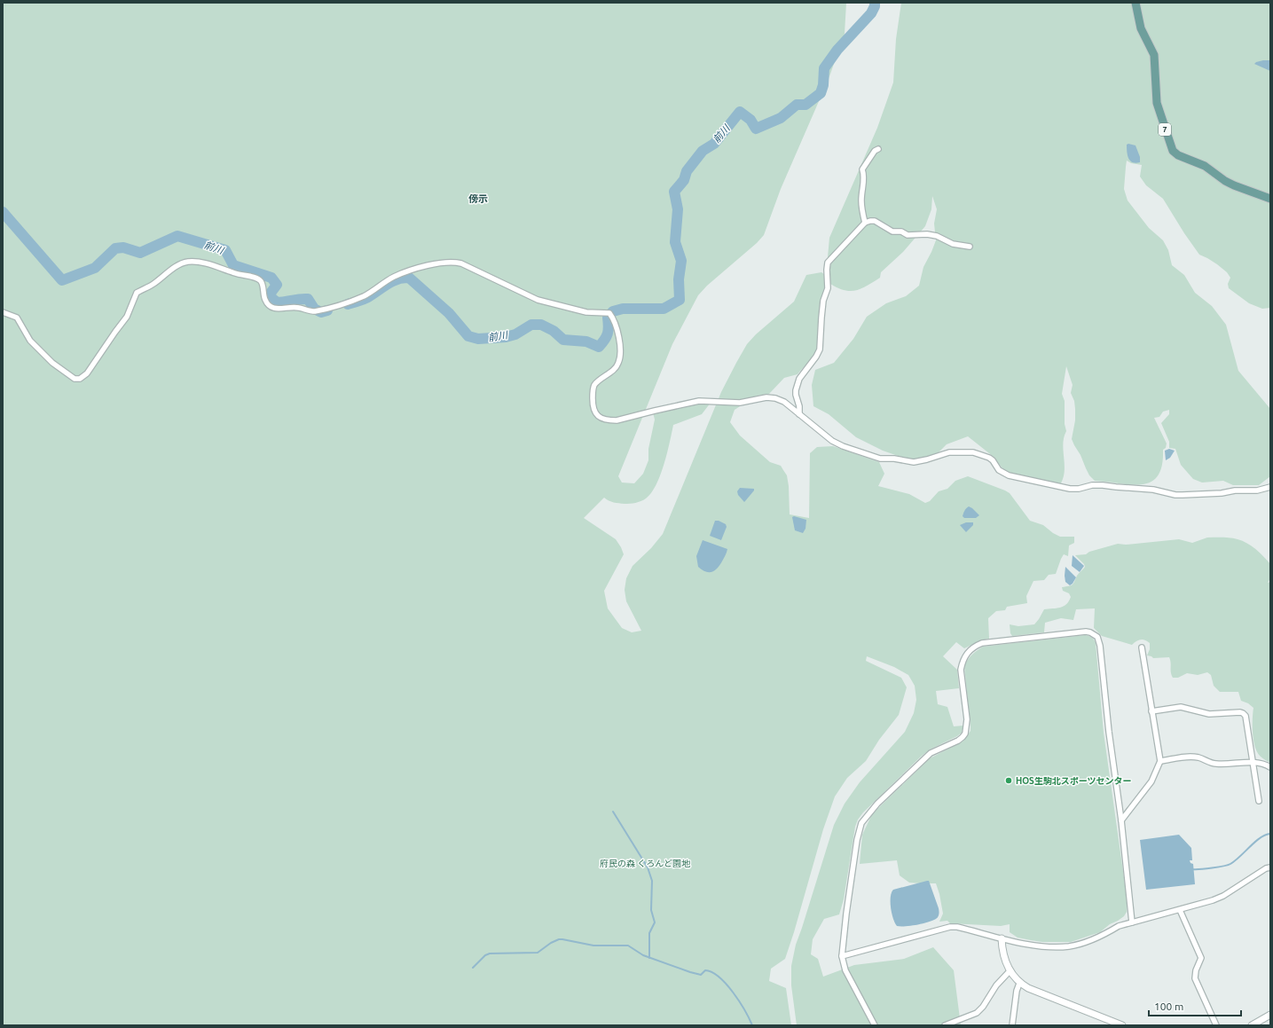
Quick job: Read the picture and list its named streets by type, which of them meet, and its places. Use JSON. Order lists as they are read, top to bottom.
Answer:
{
  "streets": {
    "main road": ["7"]
  },
  "districts": ["傍示"],
  "water": ["前川"],
  "parks": ["府民の森 くろんど園地"],
  "places": ["HOS生駒北スポーツセンター"],
  "scale_bar": "100 m"
}
